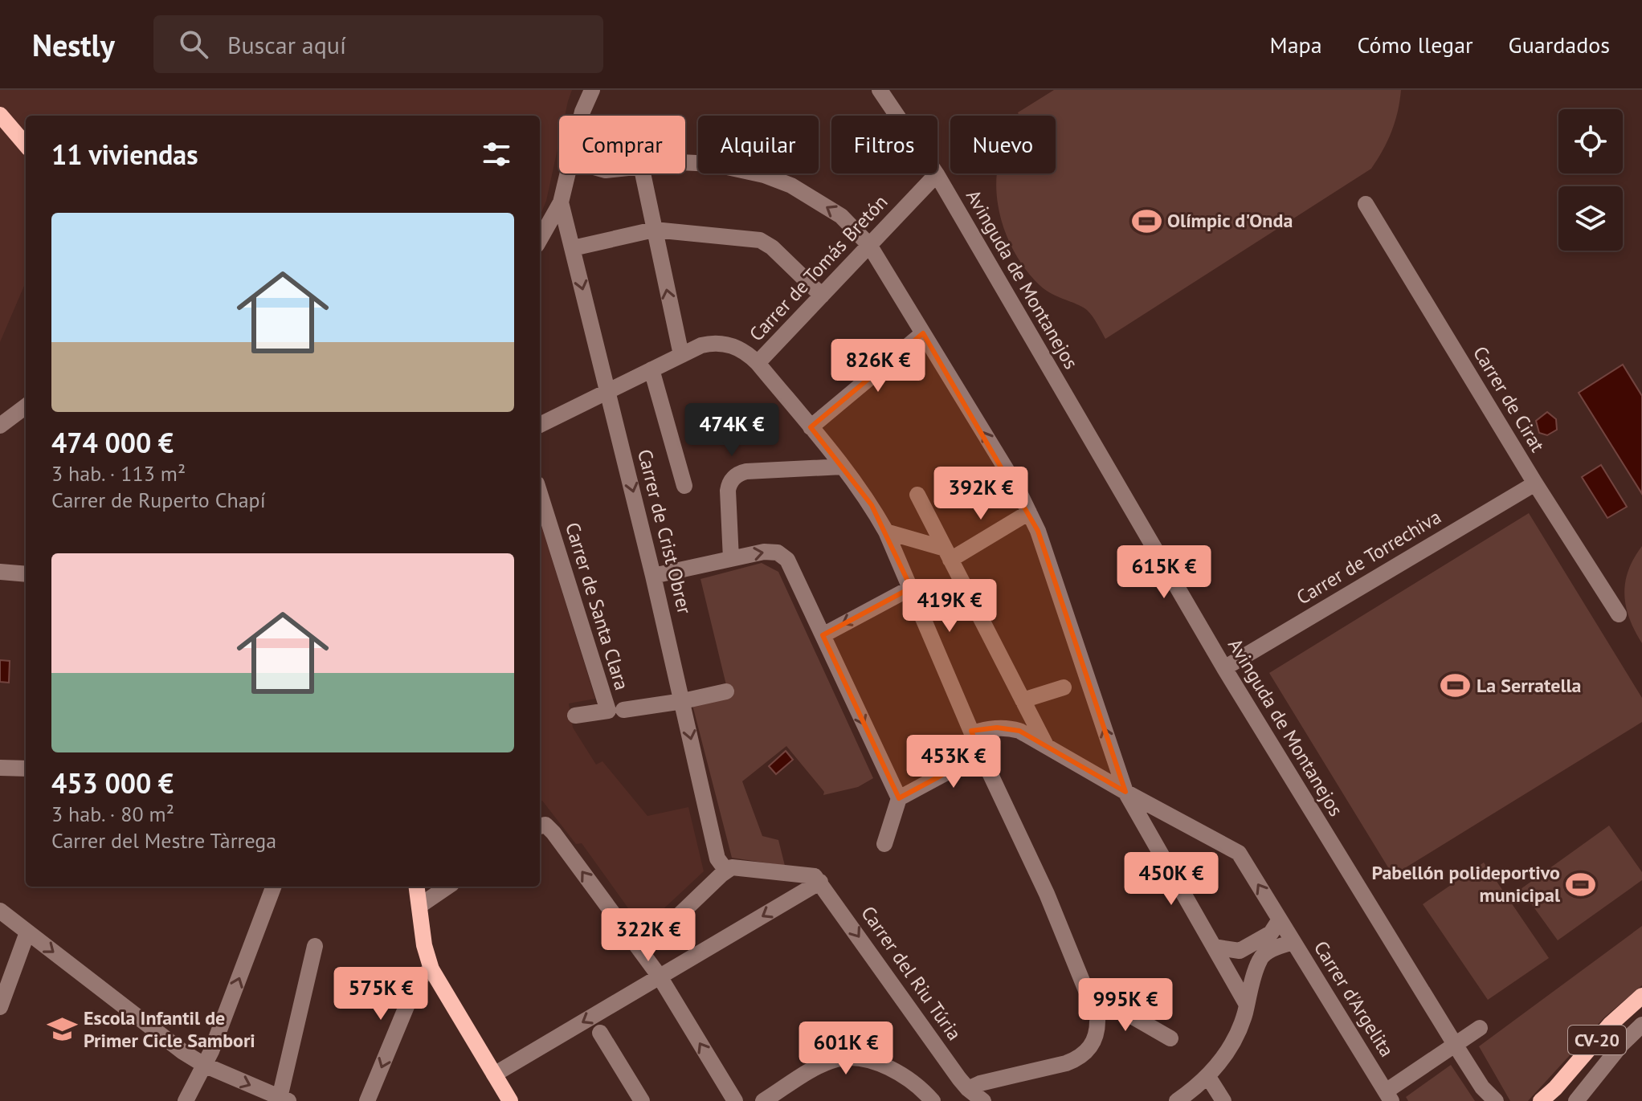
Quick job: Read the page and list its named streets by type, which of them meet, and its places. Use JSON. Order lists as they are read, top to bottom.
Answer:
{
  "streets": {
    "main road": ["CV-20"],
    "street": [
      "Carrer de Tomás Bretón",
      "Avinguda de Montanejos",
      "Carrer de Cirat",
      "Carrer de Crist Obrer",
      "Carrer de Torrechiva",
      "Carrer de Santa Clara",
      "Carrer del Riu Túria",
      "Carrer d'Argelita"
    ]
  },
  "crossings": [
    ["Carrer de Tomás Bretón", "Avinguda de Montanejos"],
    ["Avinguda de Montanejos", "Carrer de Torrechiva"],
    ["Carrer de Cirat", "Carrer de Torrechiva"],
    ["Carrer de Crist Obrer", "Carrer de Santa Clara"]
  ],
  "one_way": ["Carrer del Riu Túria"],
  "places": {
    "sports": ["Olímpic d'Onda", "La Serratella", "Pabellón polideportivo municipal"],
    "school or university": ["Escola Infantil de Primer Cicle Sambori"]
  },
  "page": {
    "header": "Nestly",
    "search": "Buscar aquí",
    "nav": ["Mapa", "Cómo llegar", "Guardados"],
    "chip": [
      "Comprar",
      "Alquilar",
      "Filtros",
      "Nuevo"
    ],
    "heading": "11 viviendas",
    "list": [
      {
        "name": "474 000 €",
        "note": "3 hab. · 113 m² · Carrer de Ruperto Chapí"
      },
      {
        "name": "453 000 €",
        "note": "3 hab. · 80 m² · Carrer del Mestre Tàrrega"
      }
    ],
    "price": [
      "826K €",
      "474K €",
      "392K €",
      "615K €",
      "419K €",
      "453K €",
      "450K €",
      "322K €",
      "575K €",
      "995K €",
      "601K €"
    ]
  }
}
